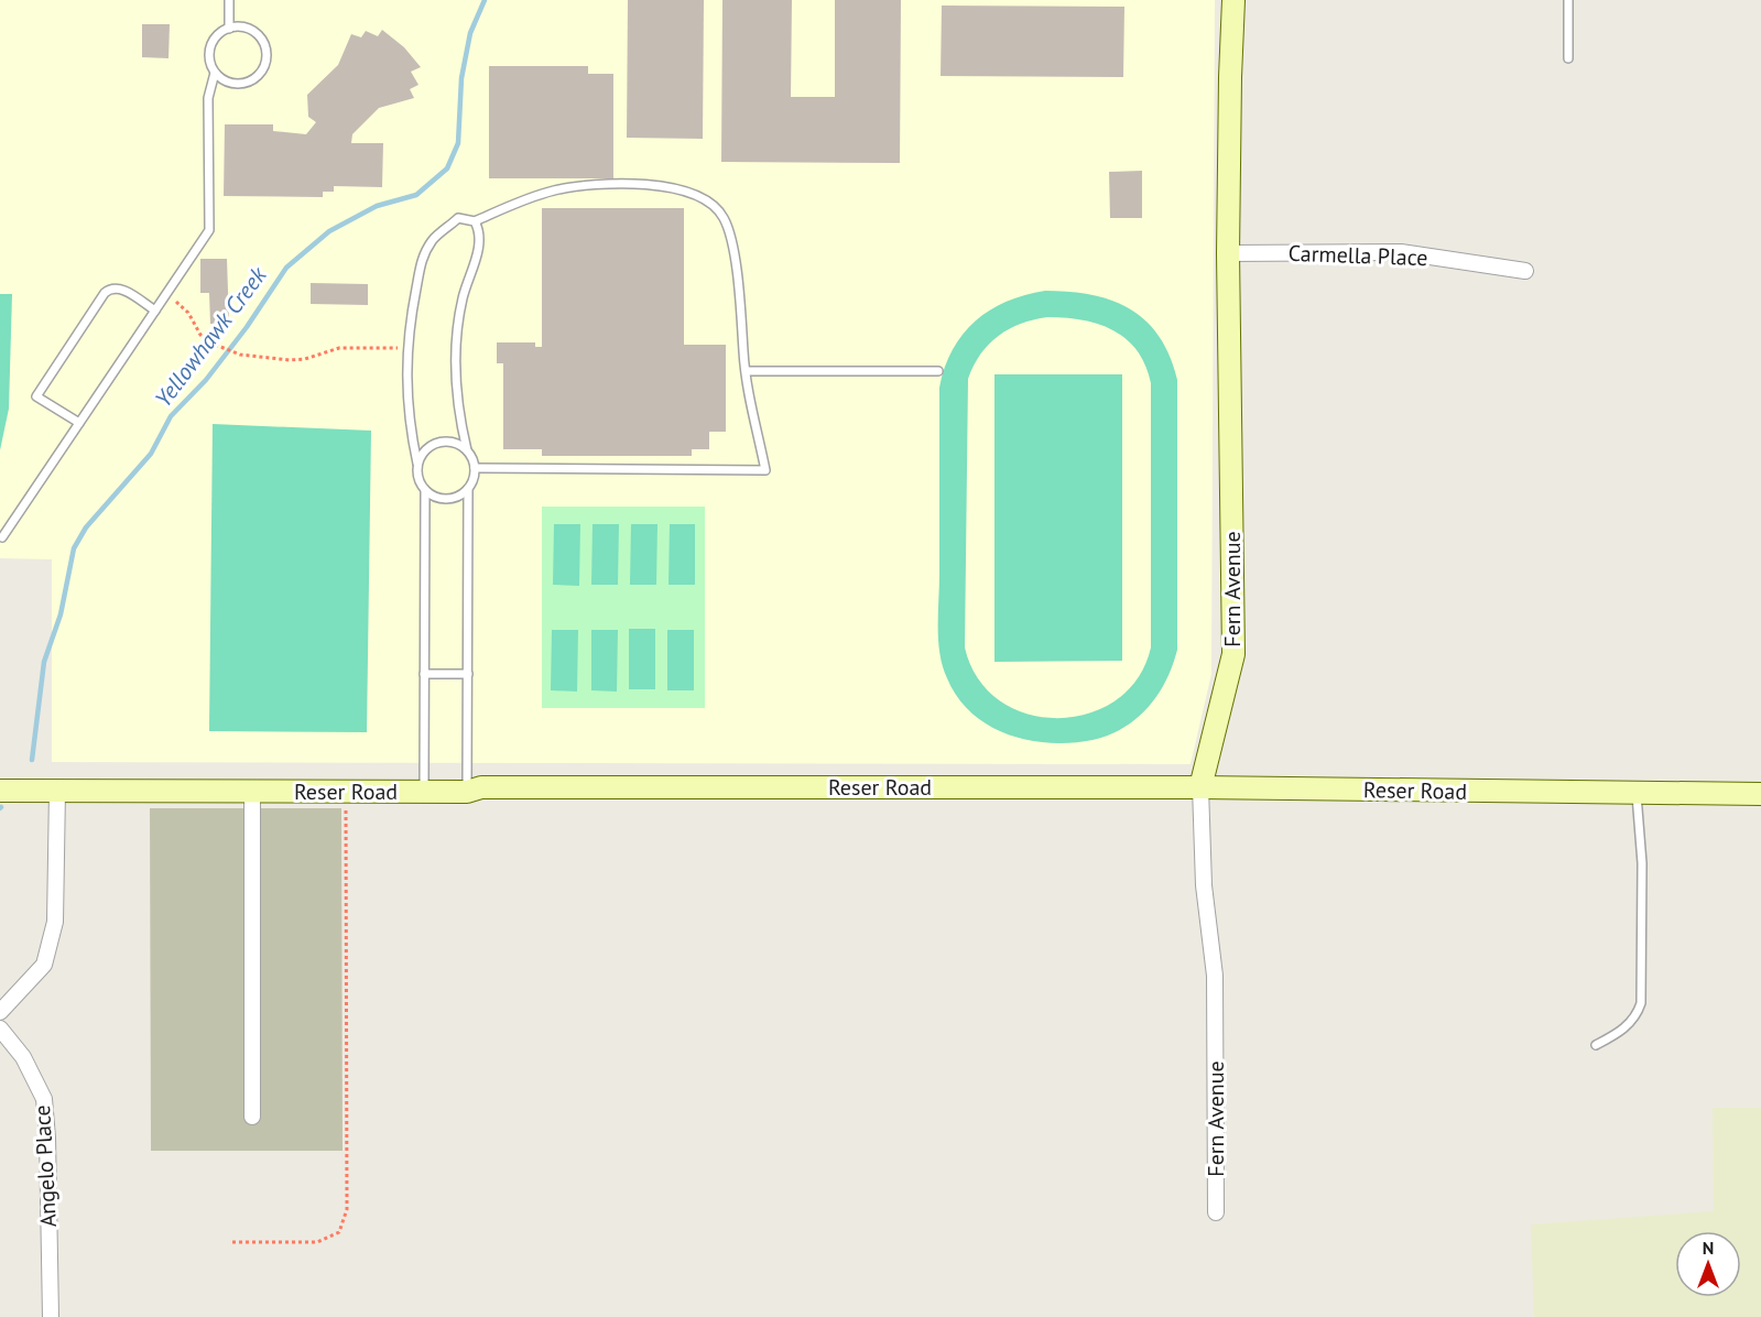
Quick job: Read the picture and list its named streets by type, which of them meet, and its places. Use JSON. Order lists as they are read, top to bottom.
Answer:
{
  "streets": {
    "main road": ["Fern Avenue", "Reser Road"],
    "street": ["Carmella Place", "Angelo Place"]
  },
  "crossings": [
    ["Carmella Place", "Fern Avenue"],
    ["Fern Avenue", "Reser Road"]
  ],
  "water": ["Yellowhawk Creek"],
  "north": "top"
}
